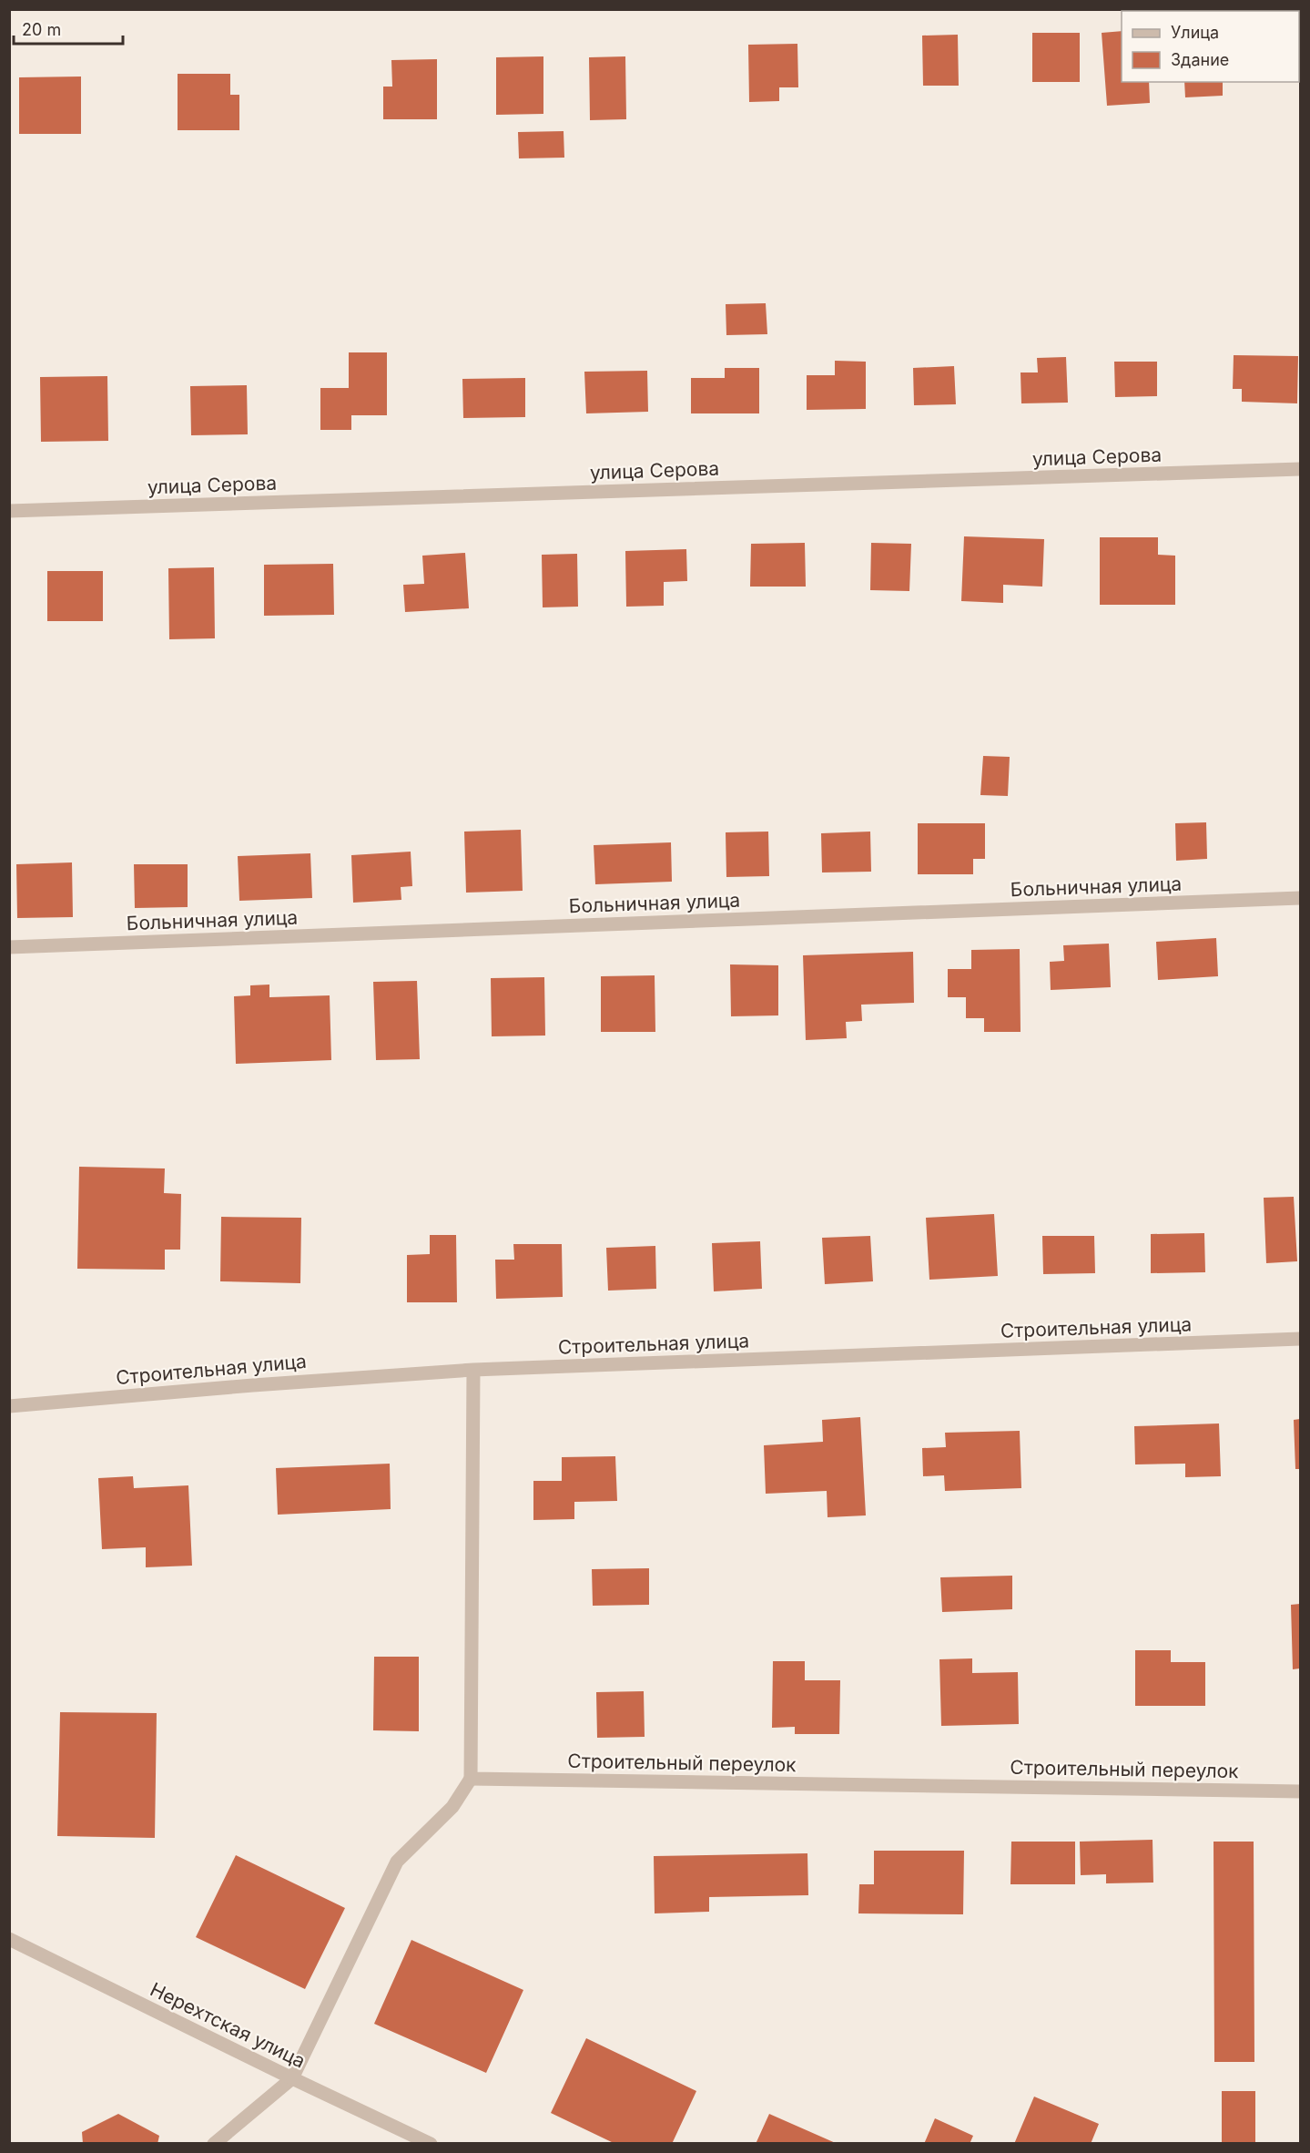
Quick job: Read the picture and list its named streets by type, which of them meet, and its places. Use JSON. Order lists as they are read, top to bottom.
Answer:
{
  "streets": {
    "street": [
      "улица Серова",
      "Больничная улица",
      "Строительная улица",
      "Строительный переулок",
      "Нерехтская улица"
    ]
  },
  "legend": ["Улица", "Здание"],
  "scale_bar": "20 m"
}
